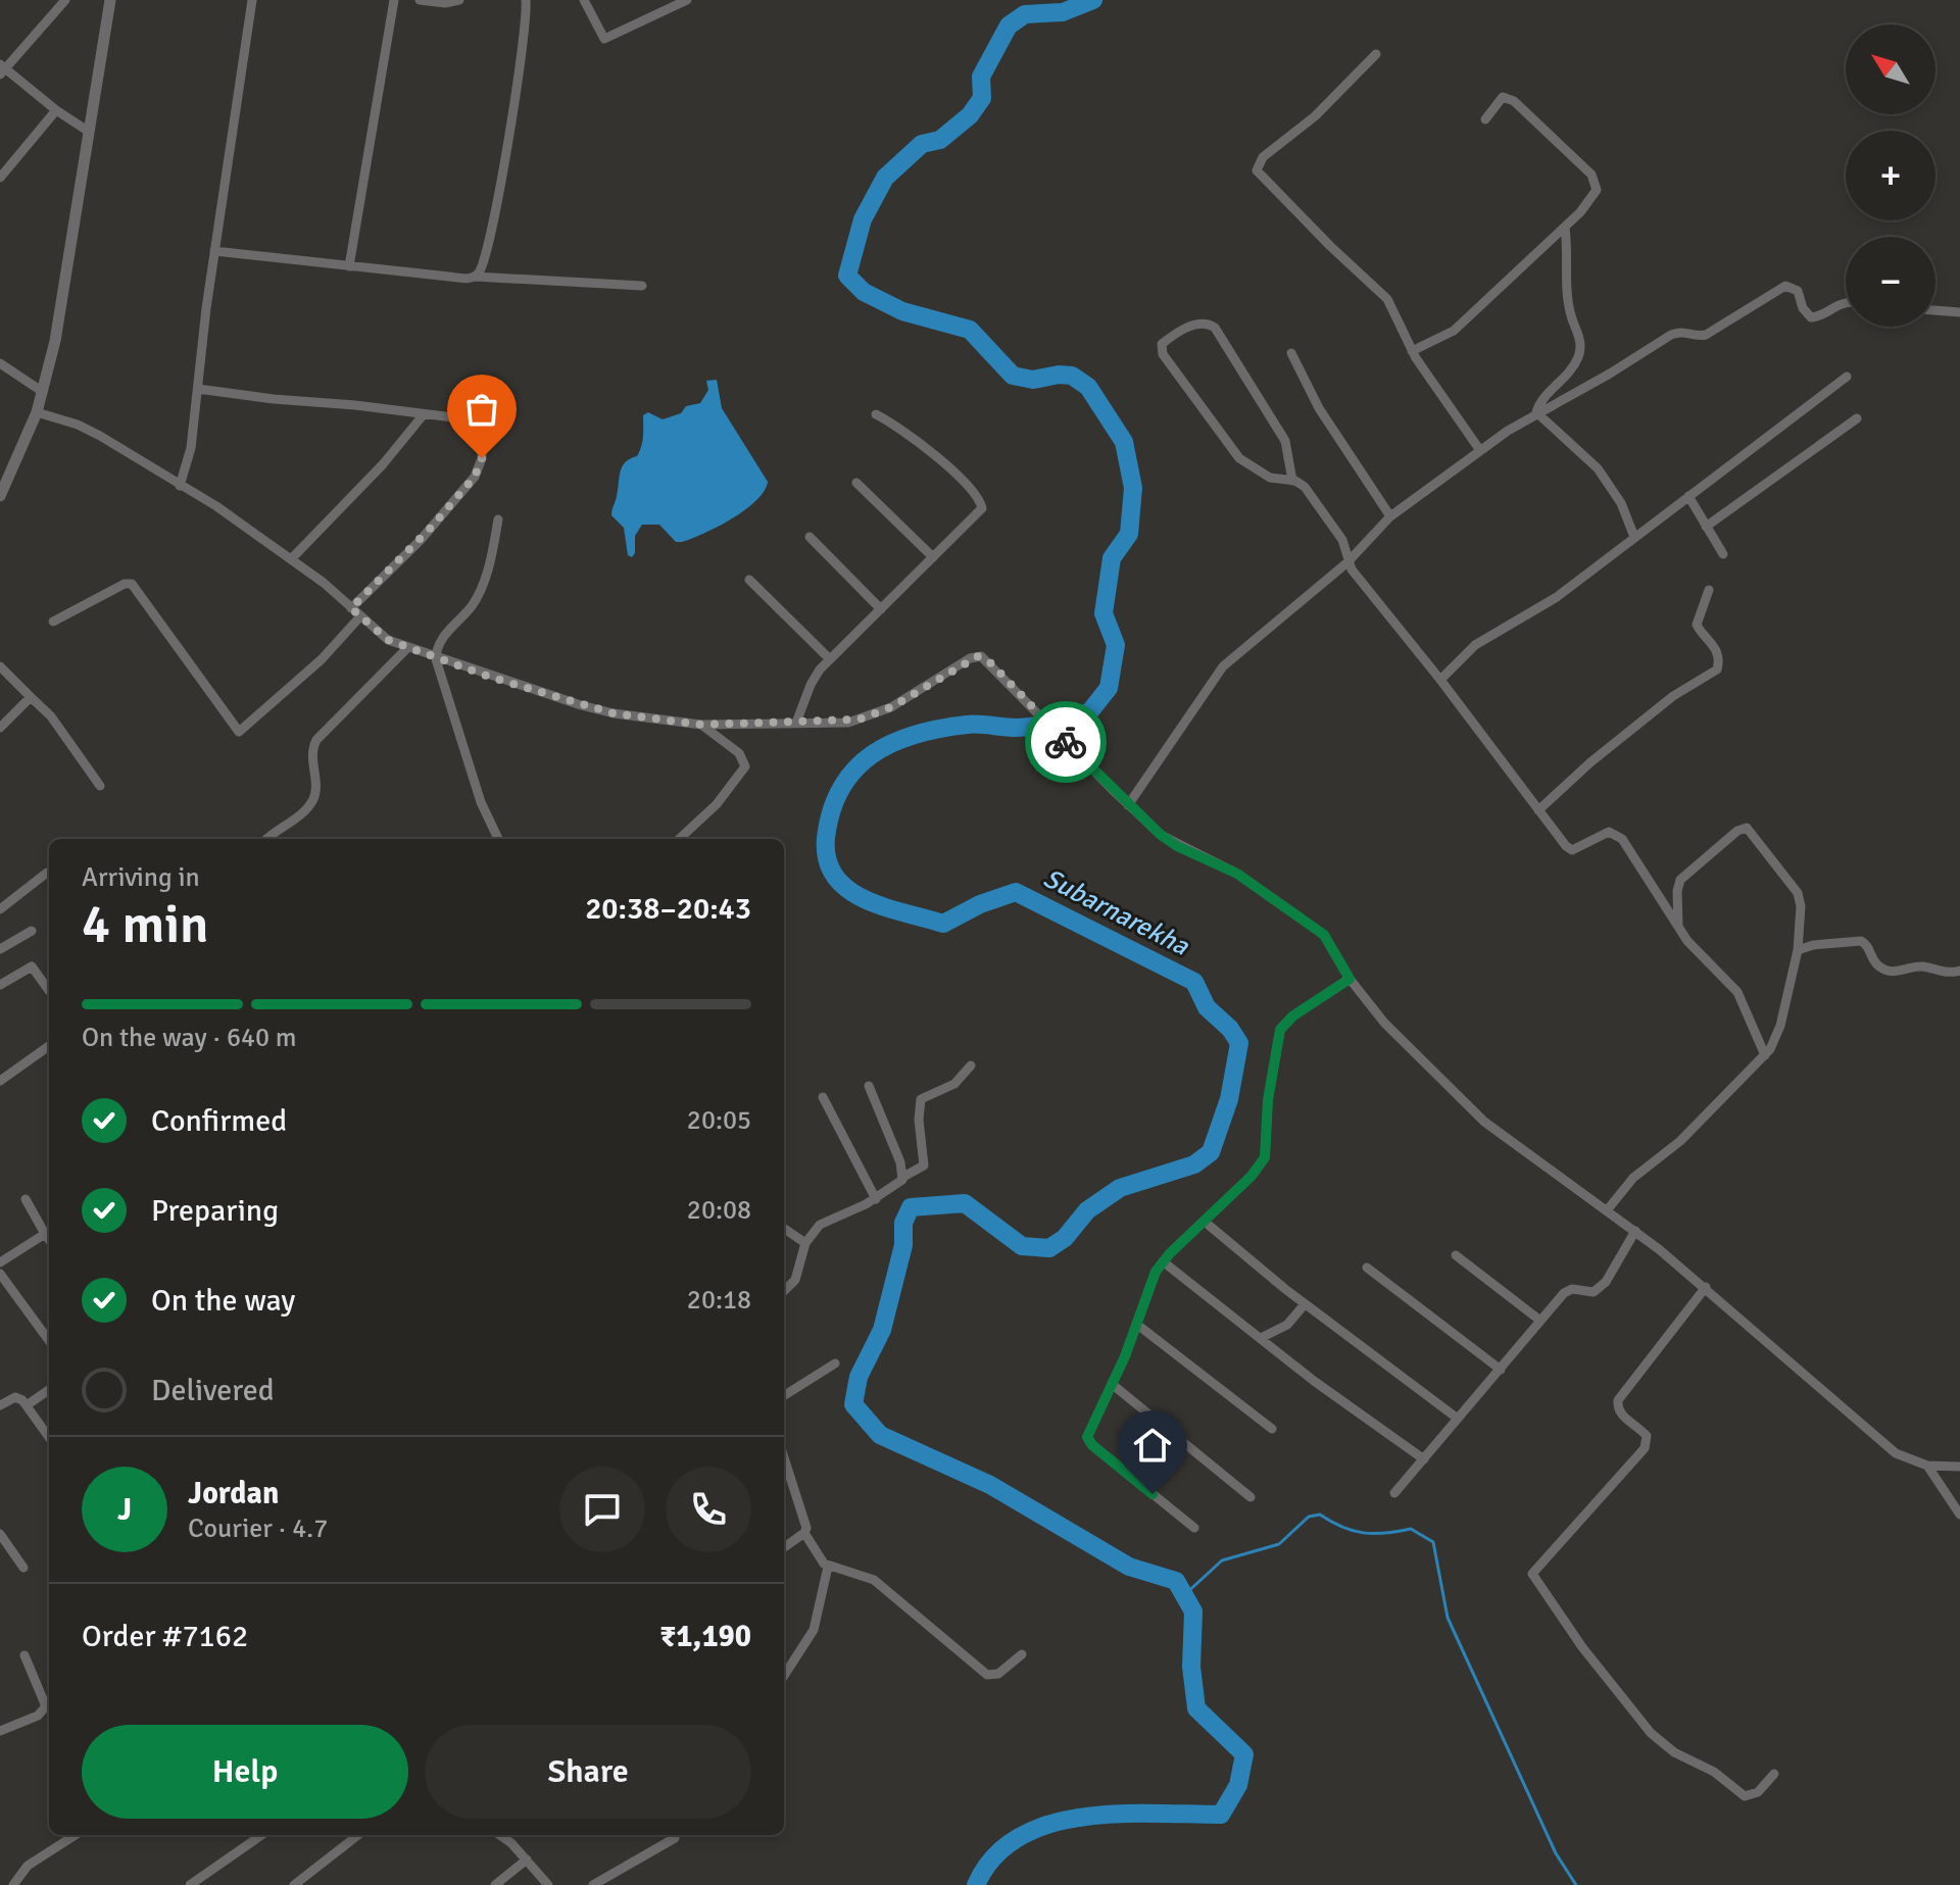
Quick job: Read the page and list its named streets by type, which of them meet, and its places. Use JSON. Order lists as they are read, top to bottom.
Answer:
{
  "water": ["Subarnarekha"],
  "north": "top left",
  "page": {
    "map_buttons": ["+", "−"],
    "heading": ["4 min", "Arriving in", "20:38–20:43"],
    "panel": [
      "Jordan",
      "Courier · 4.7",
      "Order #7162",
      "₹1,190"
    ],
    "bar": "On the way · 640 m",
    "list": [
      ["Confirmed", "20:05"],
      ["Preparing", "20:08"],
      ["On the way", "20:18"],
      "Delivered"
    ],
    "round": "J",
    "buttons": ["Help", "Share"]
  }
}
